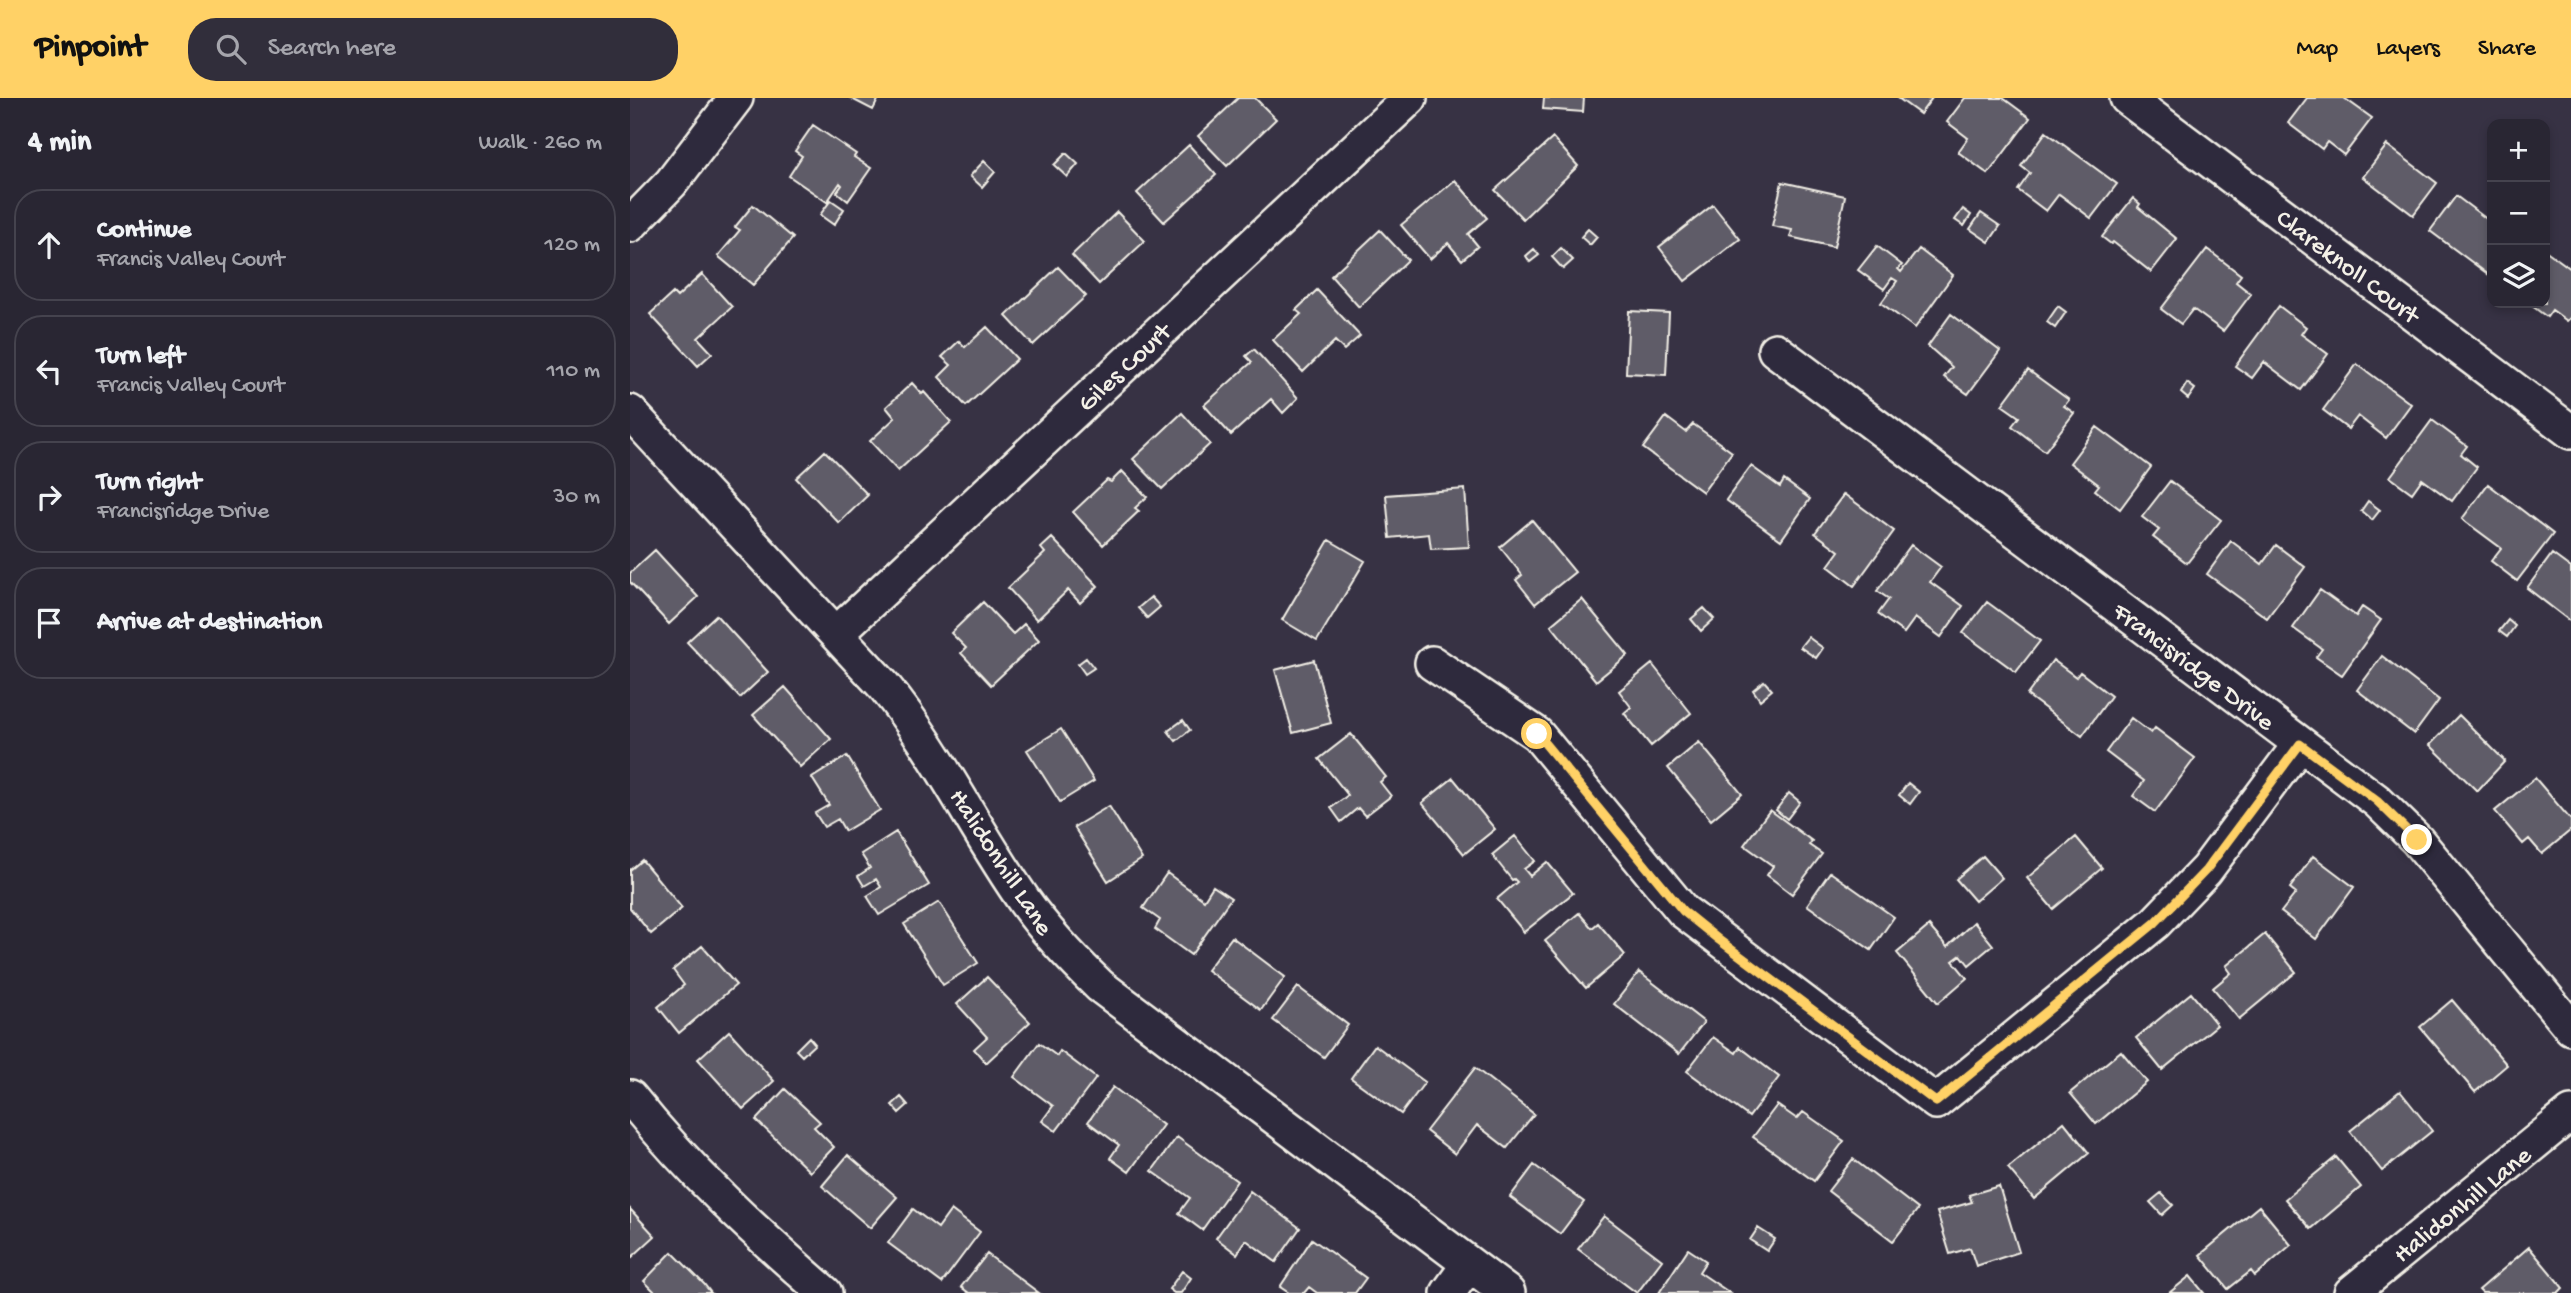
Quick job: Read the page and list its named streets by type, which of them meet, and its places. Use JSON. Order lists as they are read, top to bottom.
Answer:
{
  "streets": {
    "street": [
      "Clareknoll Court",
      "Giles Court",
      "Francisridge Drive",
      "Halidonhill Lane"
    ]
  },
  "crossings": [
    ["Giles Court", "Halidonhill Lane"]
  ],
  "page": {
    "header": "Pinpoint",
    "search": "Search here",
    "nav": ["Map", "Layers", "Share"],
    "heading": ["4 min", "Walk · 260 m"],
    "map_buttons": ["+", "−"],
    "list": [
      ["Continue", "Francis Valley Court", "120 m"],
      ["Turn left", "Francis Valley Court", "110 m"],
      ["Turn right", "Francisridge Drive", "30 m"],
      "Arrive at destination"
    ]
  }
}
